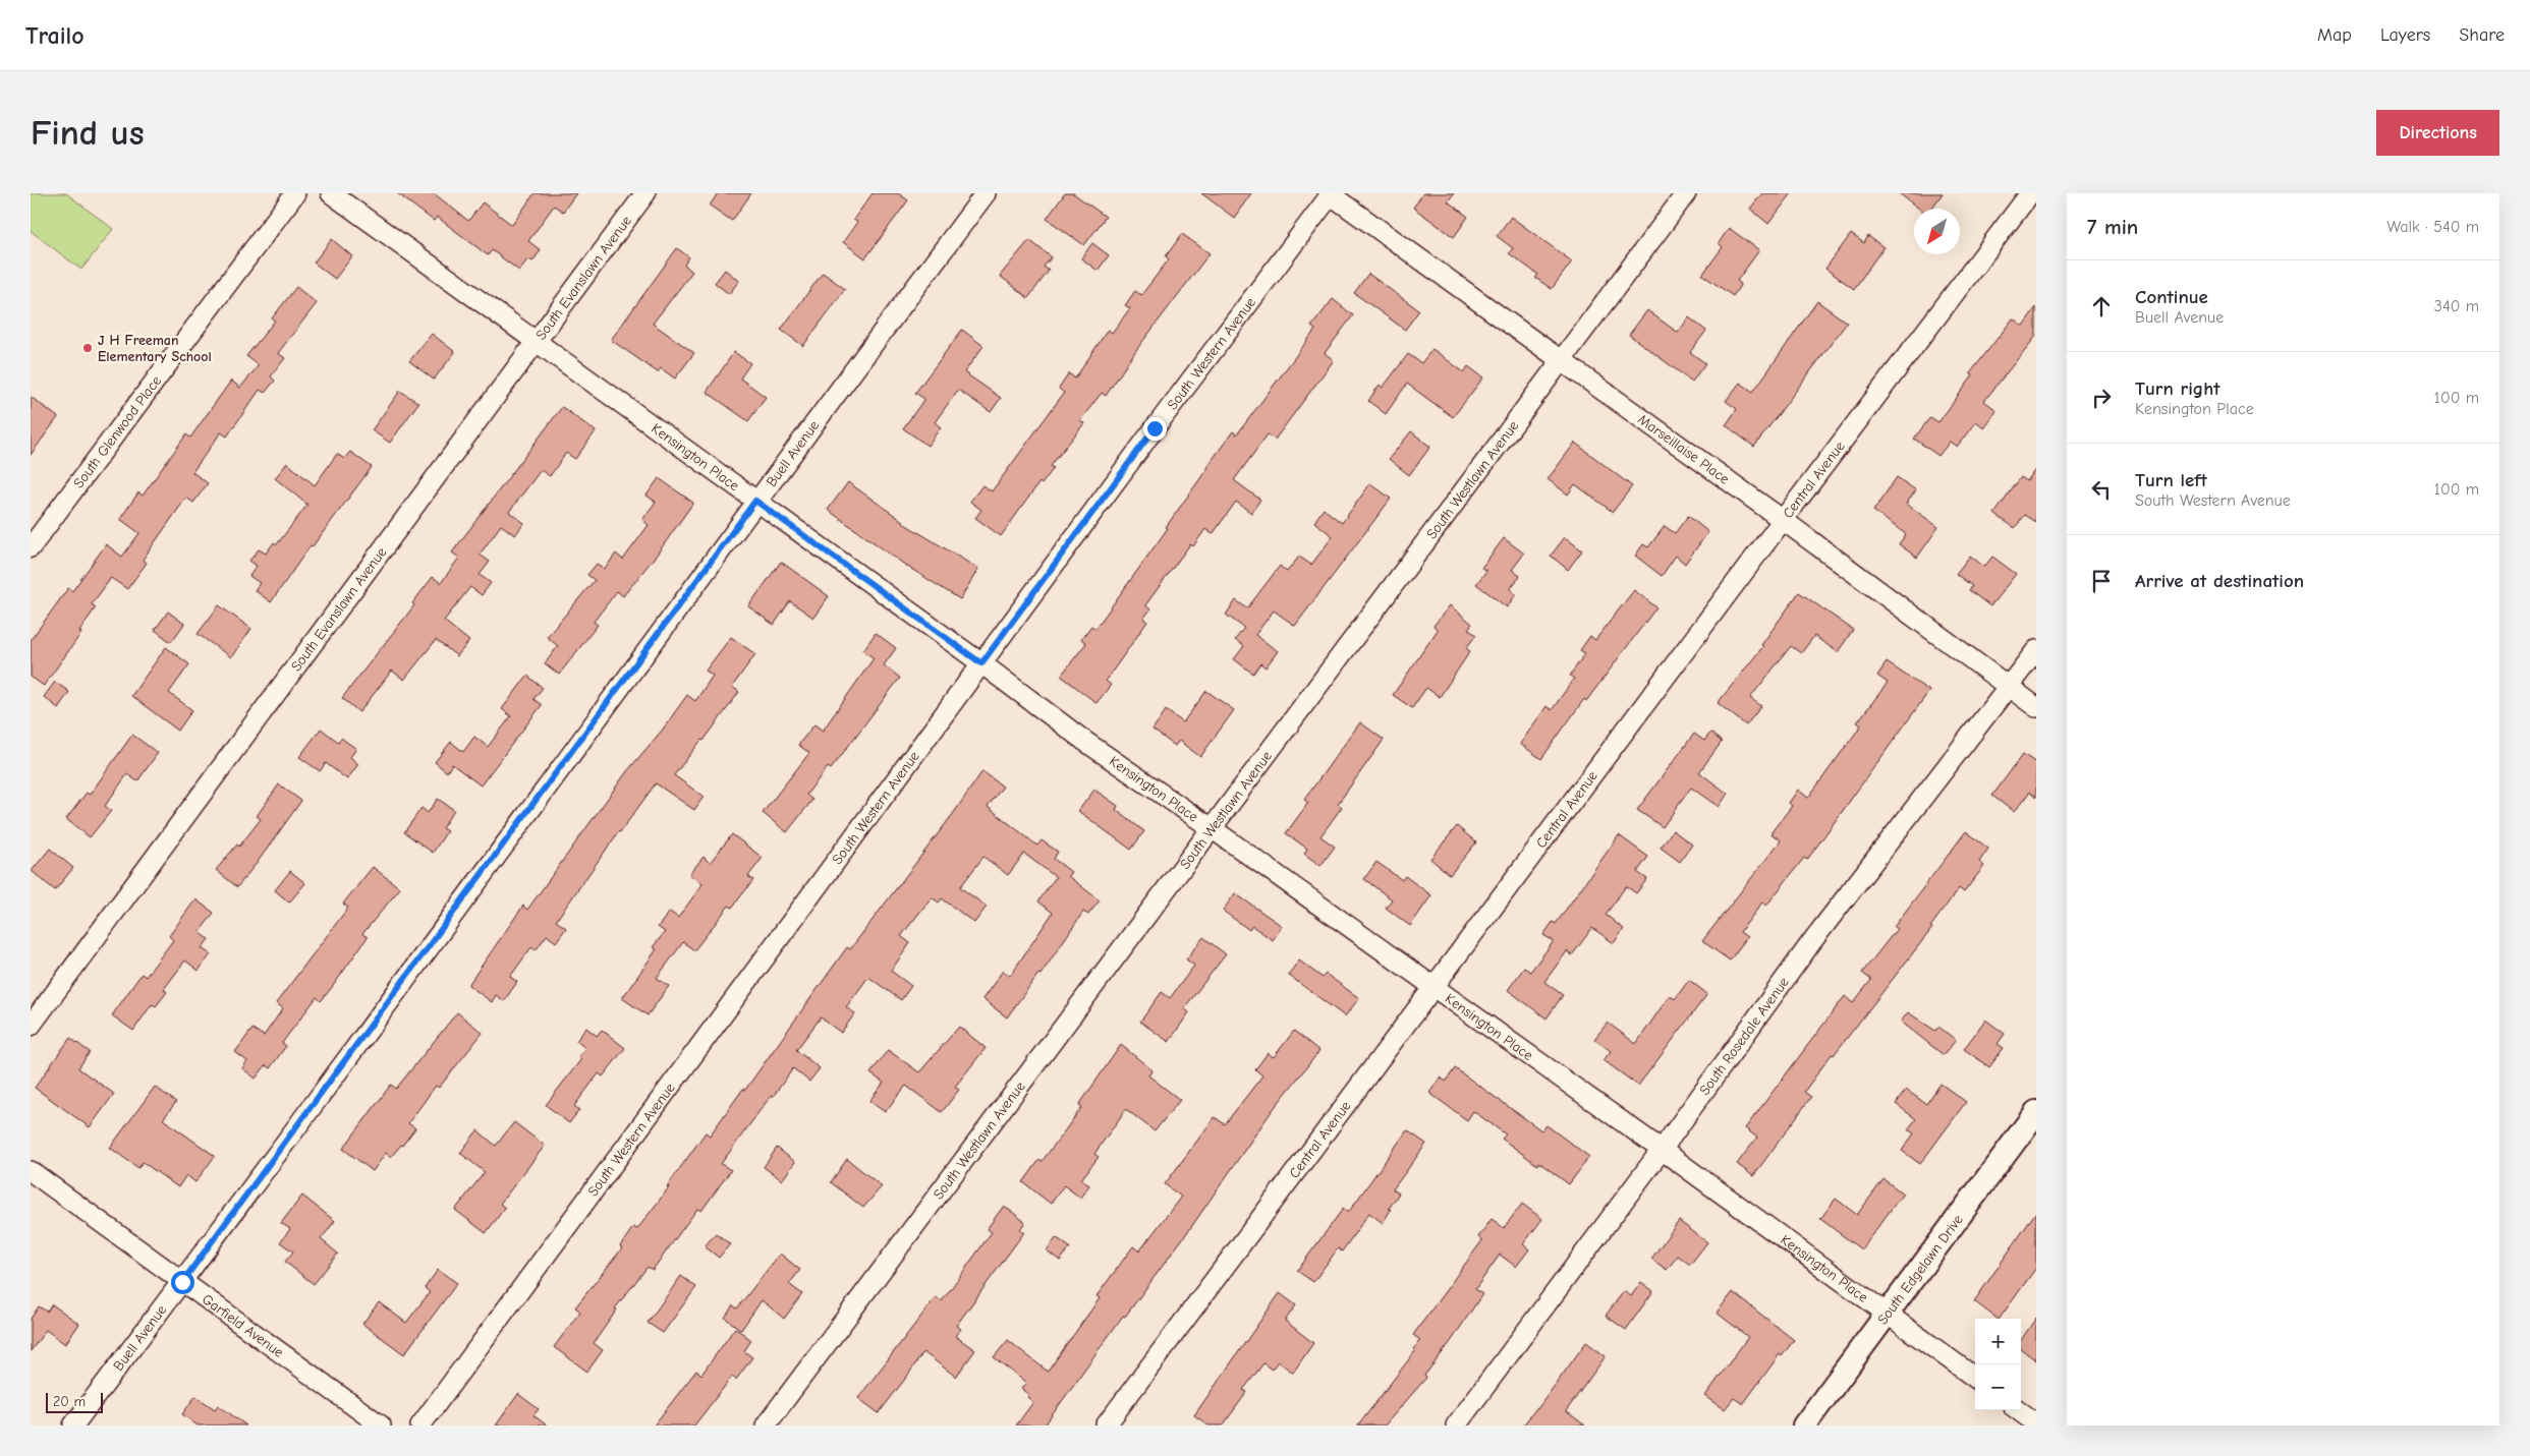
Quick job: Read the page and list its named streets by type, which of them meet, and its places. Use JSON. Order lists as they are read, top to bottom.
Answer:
{
  "streets": {
    "street": [
      "South Evanslawn Avenue",
      "South Western Avenue",
      "South Glenwood Place",
      "Marseillaise Place",
      "Buell Avenue",
      "Kensington Place",
      "South Westlawn Avenue",
      "Central Avenue",
      "South Rosedale Avenue",
      "South Edgelawn Drive",
      "Garfield Avenue"
    ]
  },
  "crossings": [
    ["South Evanslawn Avenue", "Kensington Place"],
    ["South Western Avenue", "Marseillaise Place"],
    ["South Western Avenue", "Kensington Place"],
    ["Marseillaise Place", "South Westlawn Avenue"],
    ["Marseillaise Place", "Central Avenue"],
    ["Marseillaise Place", "South Rosedale Avenue"],
    ["Buell Avenue", "Kensington Place"],
    ["Buell Avenue", "Garfield Avenue"],
    ["Kensington Place", "South Westlawn Avenue"],
    ["Kensington Place", "Central Avenue"],
    ["Kensington Place", "South Rosedale Avenue"],
    ["Kensington Place", "South Edgelawn Drive"]
  ],
  "places": ["J H Freeman Elementary School"],
  "scale_bar": "20 m",
  "north": "bottom left",
  "page": {
    "header": "Trailo",
    "nav": ["Map", "Layers", "Share"],
    "buttons": "Directions",
    "title": "Find us",
    "heading": ["7 min", "Walk · 540 m"],
    "list": [
      ["Continue", "Buell Avenue", "340 m"],
      ["Turn right", "Kensington Place", "100 m"],
      ["Turn left", "South Western Avenue", "100 m"],
      "Arrive at destination"
    ],
    "map_buttons": ["+", "−"],
    "scale": "20 m"
  }
}
